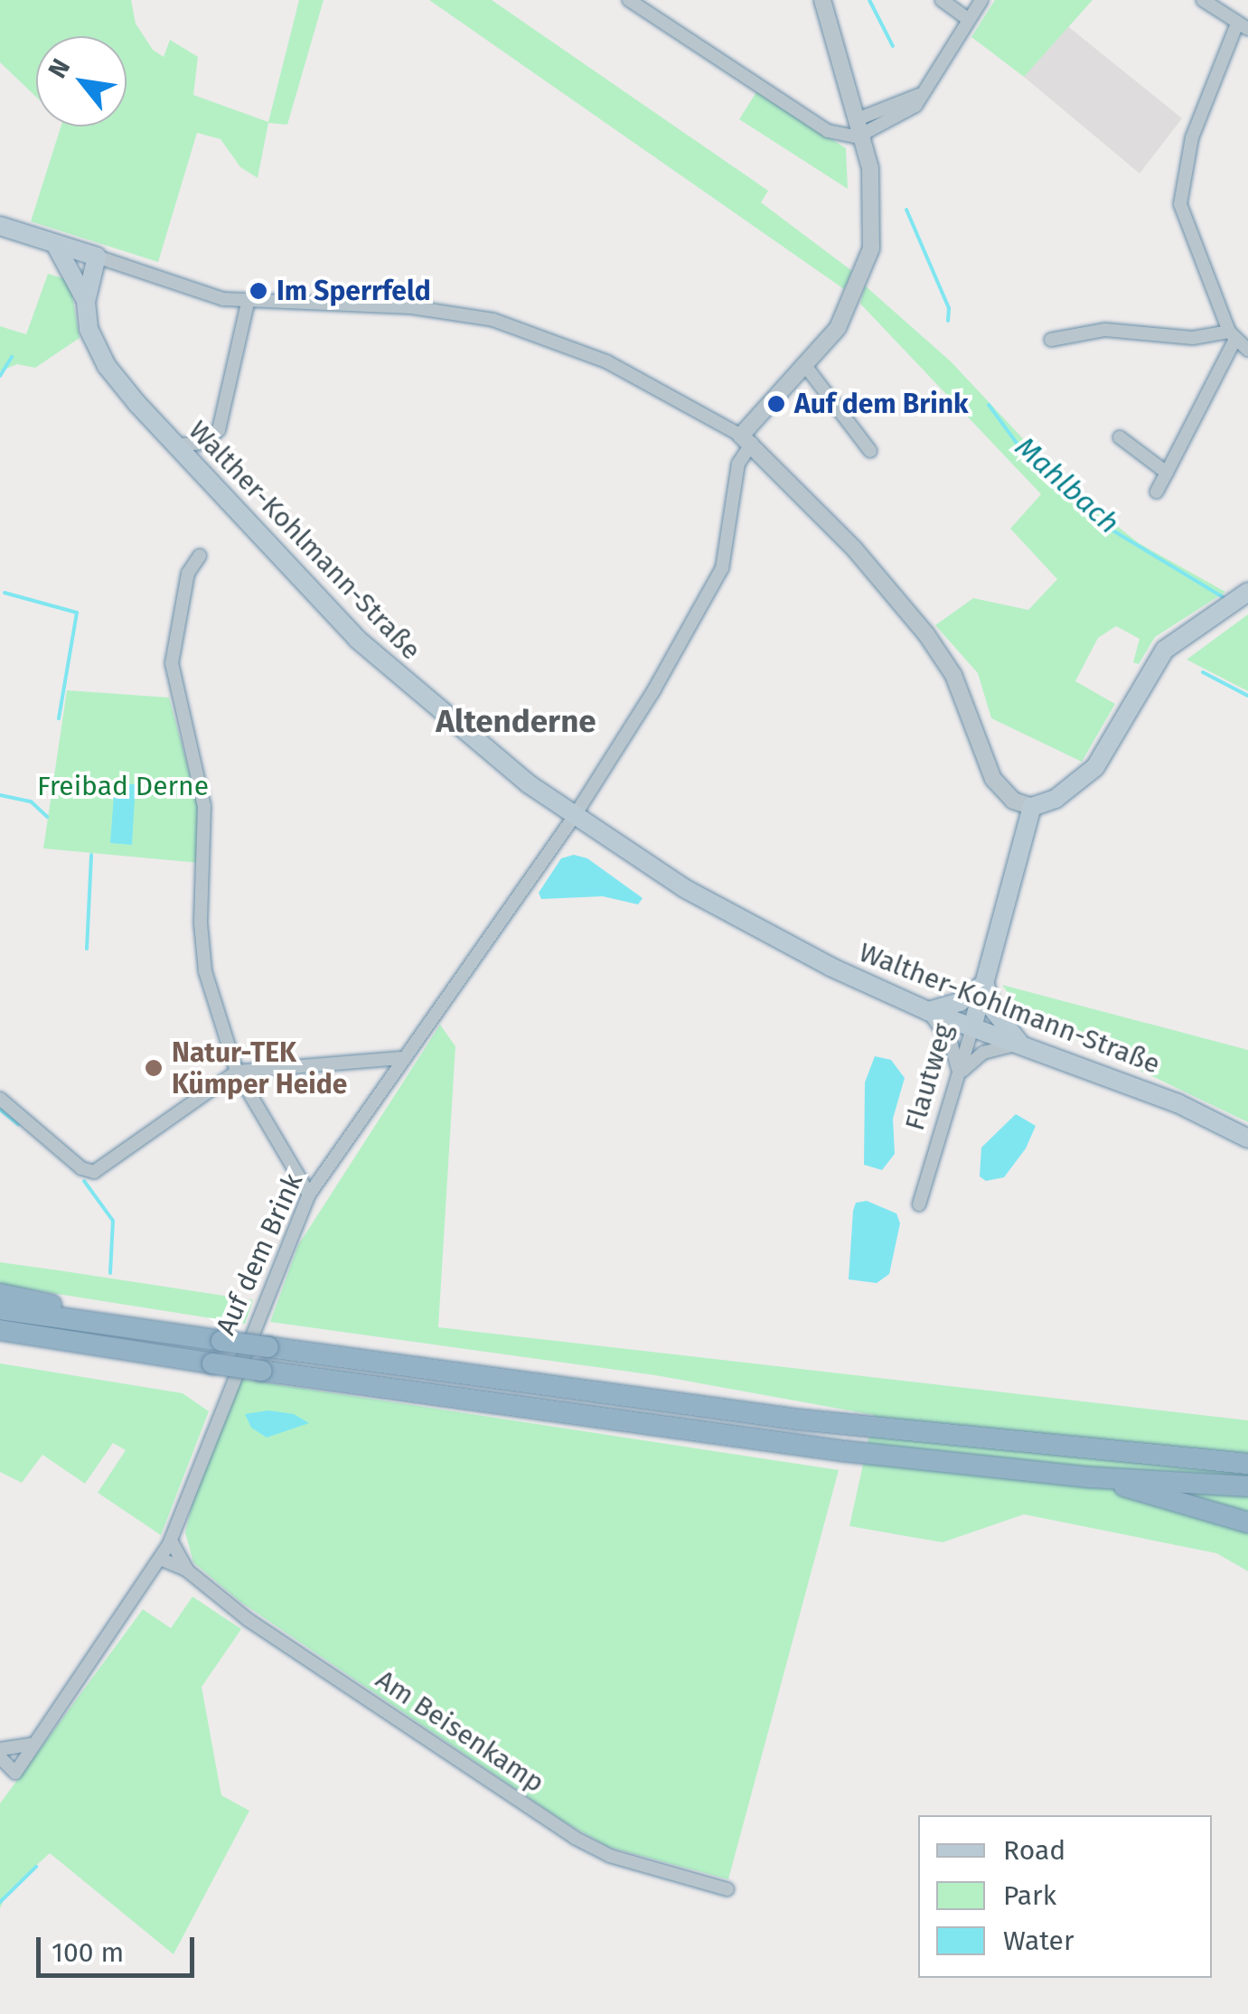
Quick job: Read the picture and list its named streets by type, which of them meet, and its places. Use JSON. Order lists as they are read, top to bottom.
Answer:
{
  "streets": {
    "main road": ["Walther-Kohlmann-Straße", "Flautweg"],
    "street": ["Auf dem Brink", "Am Beisenkamp"]
  },
  "crossings": [
    ["Walther-Kohlmann-Straße", "Flautweg"],
    ["Walther-Kohlmann-Straße", "Auf dem Brink"],
    ["Auf dem Brink", "Am Beisenkamp"]
  ],
  "districts": ["Altenderne"],
  "water": ["Mahlbach"],
  "parks": ["Freibad Derne"],
  "places": ["Im Sperrfeld", "Auf dem Brink", "Natur-TEK Kümper Heide"],
  "legend": ["Road", "Park", "Water"],
  "scale_bar": "100 m",
  "north": "top left"
}
